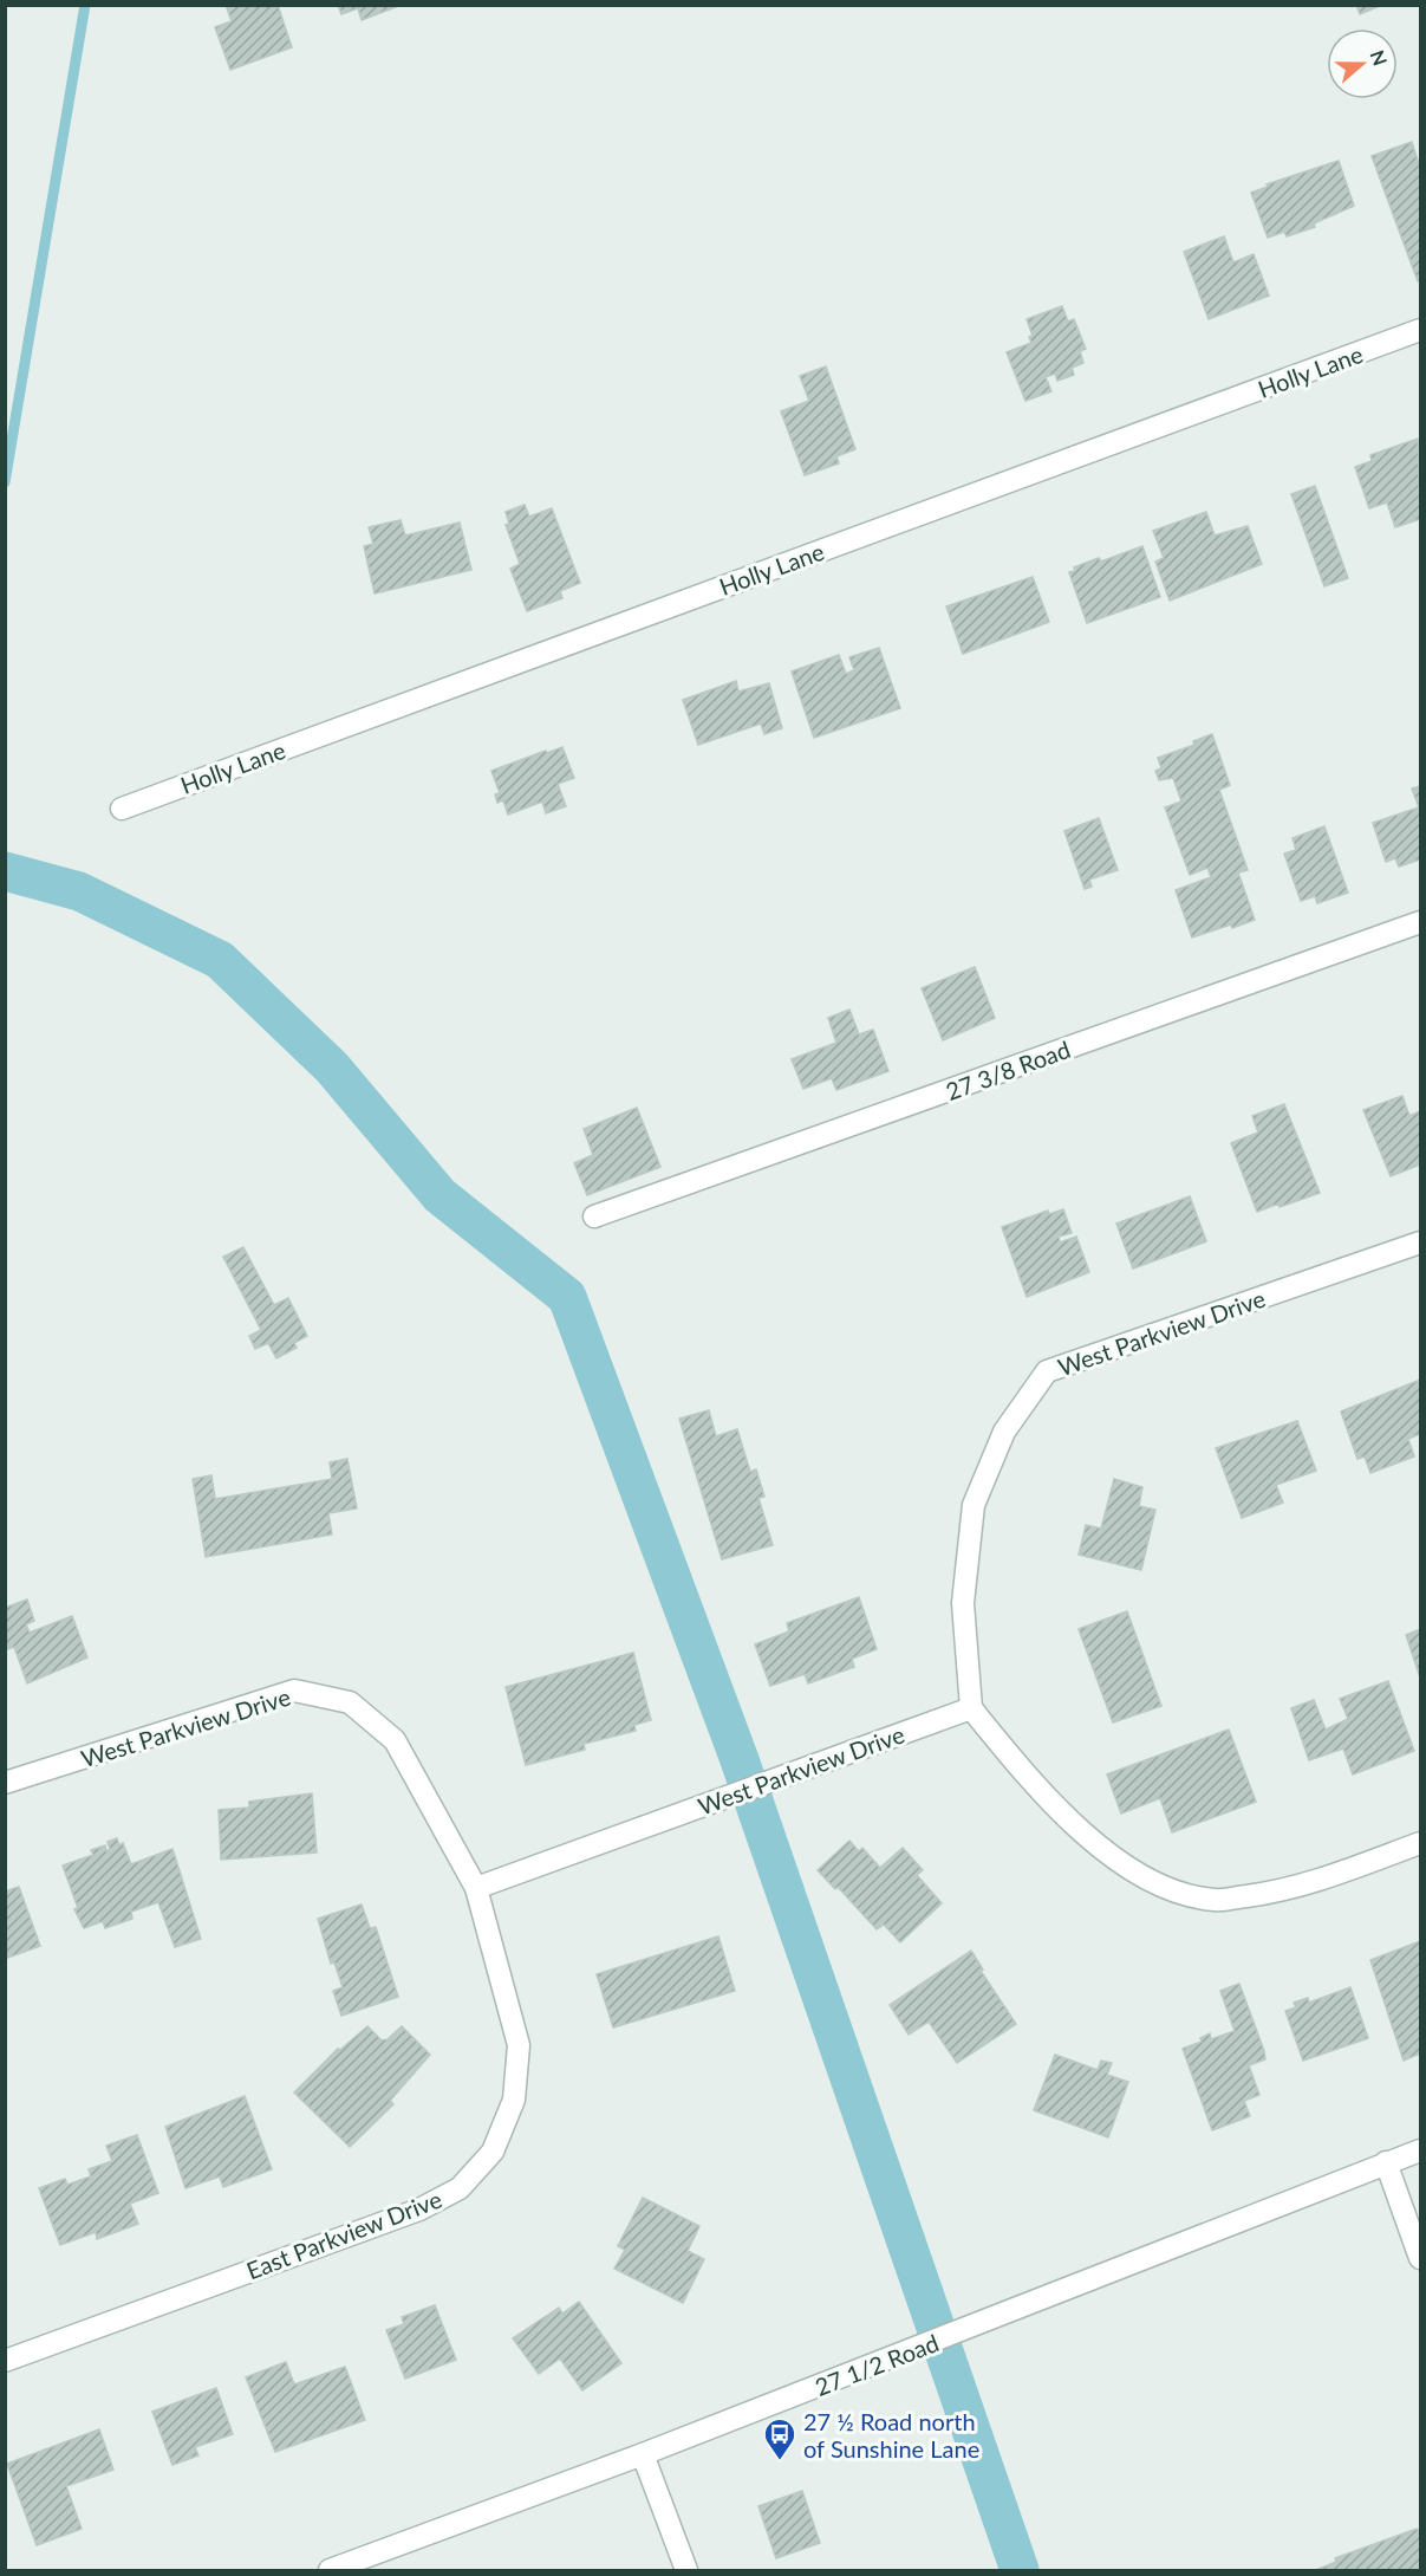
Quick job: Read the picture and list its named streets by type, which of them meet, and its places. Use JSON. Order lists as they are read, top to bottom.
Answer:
{
  "streets": {
    "street": [
      "Holly Lane",
      "27 3/8 Road",
      "West Parkview Drive",
      "East Parkview Drive",
      "27 1/2 Road"
    ]
  },
  "crossings": [
    ["West Parkview Drive", "East Parkview Drive"]
  ],
  "places": {
    "bus stop": ["27 ½ Road north of Sunshine Lane"]
  },
  "north": "right"
}
